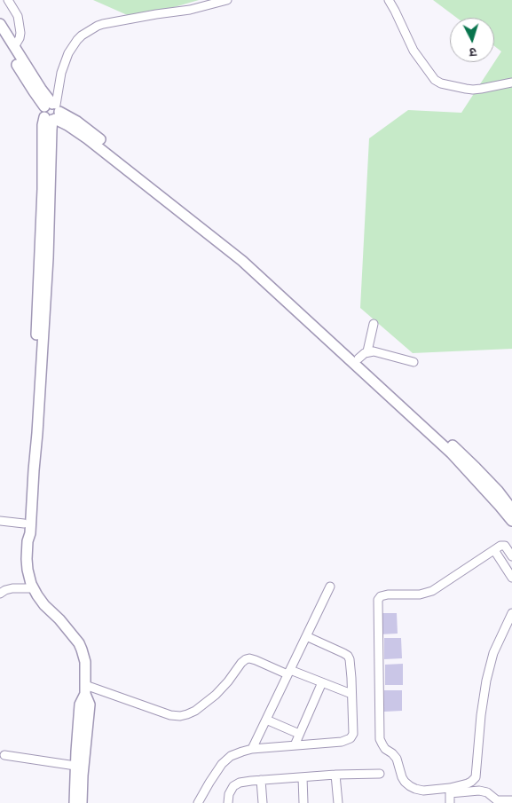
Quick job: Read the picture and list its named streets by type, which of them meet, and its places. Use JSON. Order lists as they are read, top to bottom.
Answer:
{
  "north": "bottom"
}
